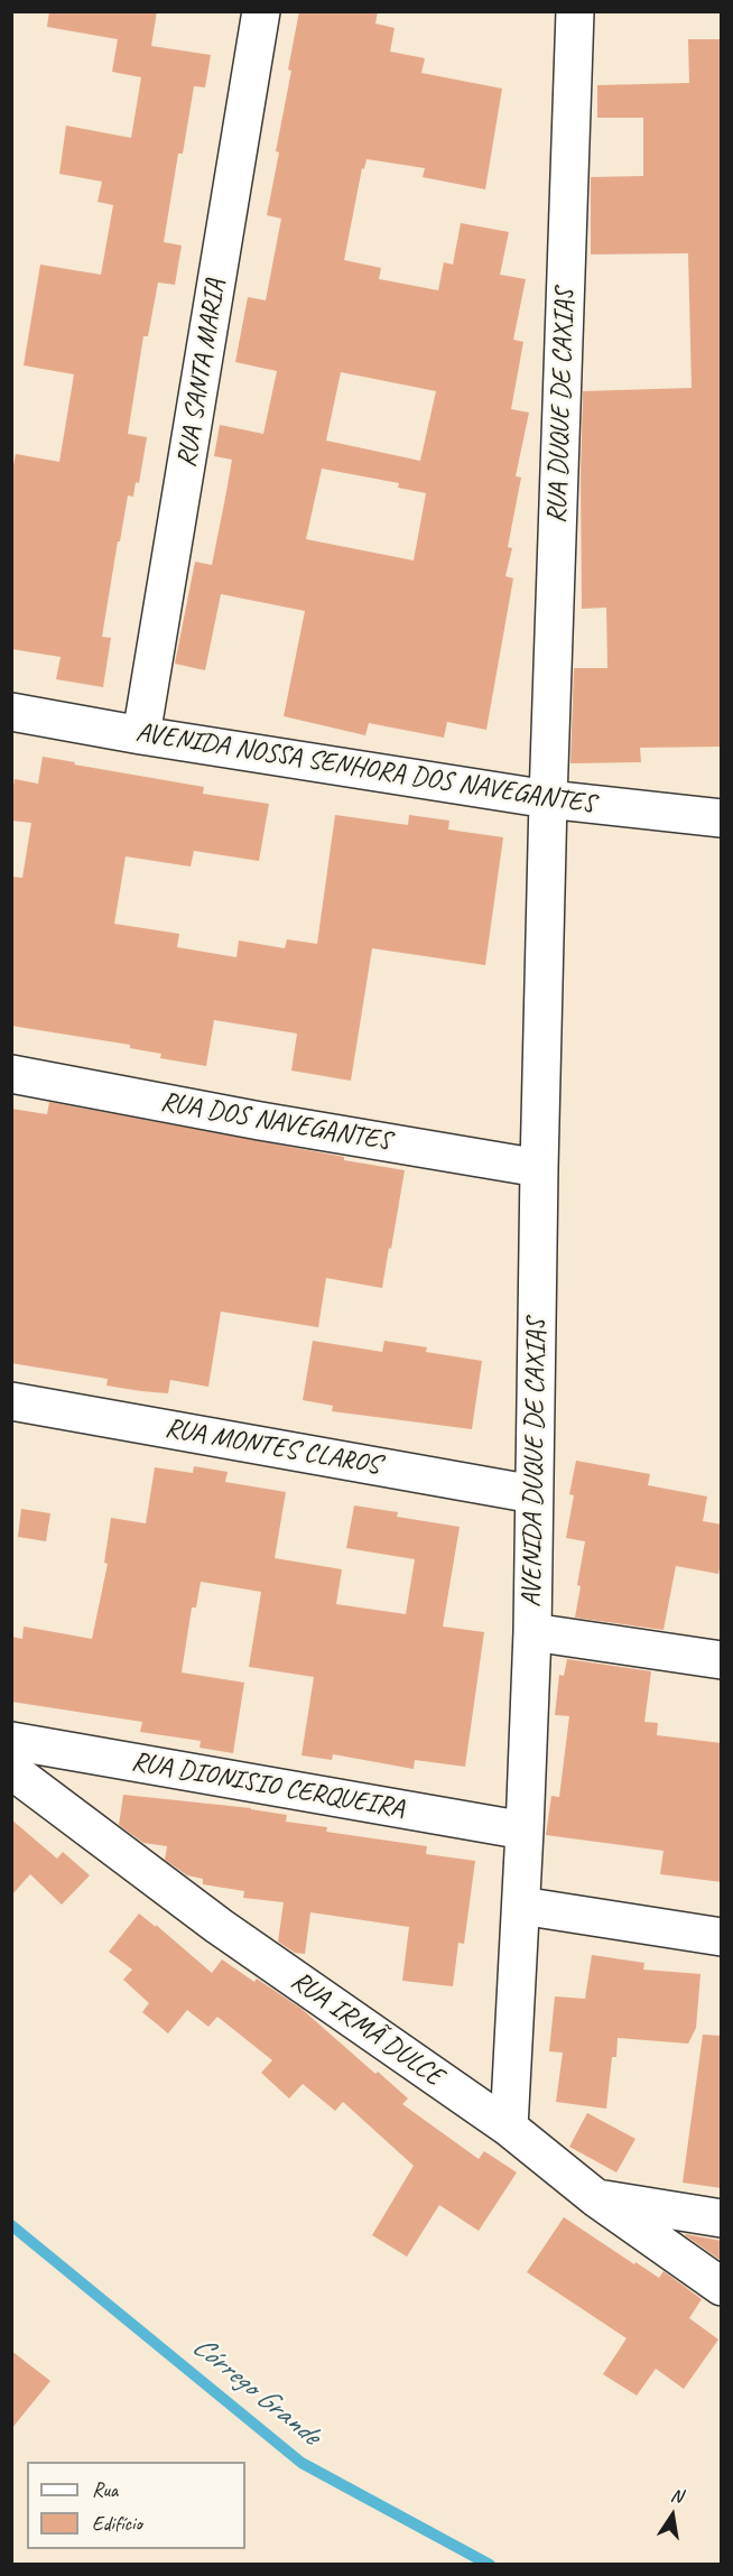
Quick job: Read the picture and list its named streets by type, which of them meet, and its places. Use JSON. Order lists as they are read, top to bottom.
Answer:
{
  "streets": {
    "street": [
      "RUA SANTA MARIA",
      "RUA DUQUE DE CAXIAS",
      "AVENIDA NOSSA SENHORA DOS NAVEGANTES",
      "RUA DOS NAVEGANTES",
      "RUA MONTES CLAROS",
      "AVENIDA DUQUE DE CAXIAS",
      "RUA DIONISIO CERQUEIRA",
      "RUA IRMÃ DULCE"
    ]
  },
  "crossings": [
    ["RUA SANTA MARIA", "AVENIDA NOSSA SENHORA DOS NAVEGANTES"],
    ["RUA DUQUE DE CAXIAS", "AVENIDA NOSSA SENHORA DOS NAVEGANTES"],
    ["RUA DUQUE DE CAXIAS", "AVENIDA DUQUE DE CAXIAS"],
    ["AVENIDA NOSSA SENHORA DOS NAVEGANTES", "AVENIDA DUQUE DE CAXIAS"],
    ["RUA DOS NAVEGANTES", "AVENIDA DUQUE DE CAXIAS"],
    ["RUA MONTES CLAROS", "AVENIDA DUQUE DE CAXIAS"],
    ["AVENIDA DUQUE DE CAXIAS", "RUA DIONISIO CERQUEIRA"],
    ["AVENIDA DUQUE DE CAXIAS", "RUA IRMÃ DULCE"]
  ],
  "water": ["Córrego Grande"],
  "legend": ["Rua", "Edifício"],
  "north": "top"
}
